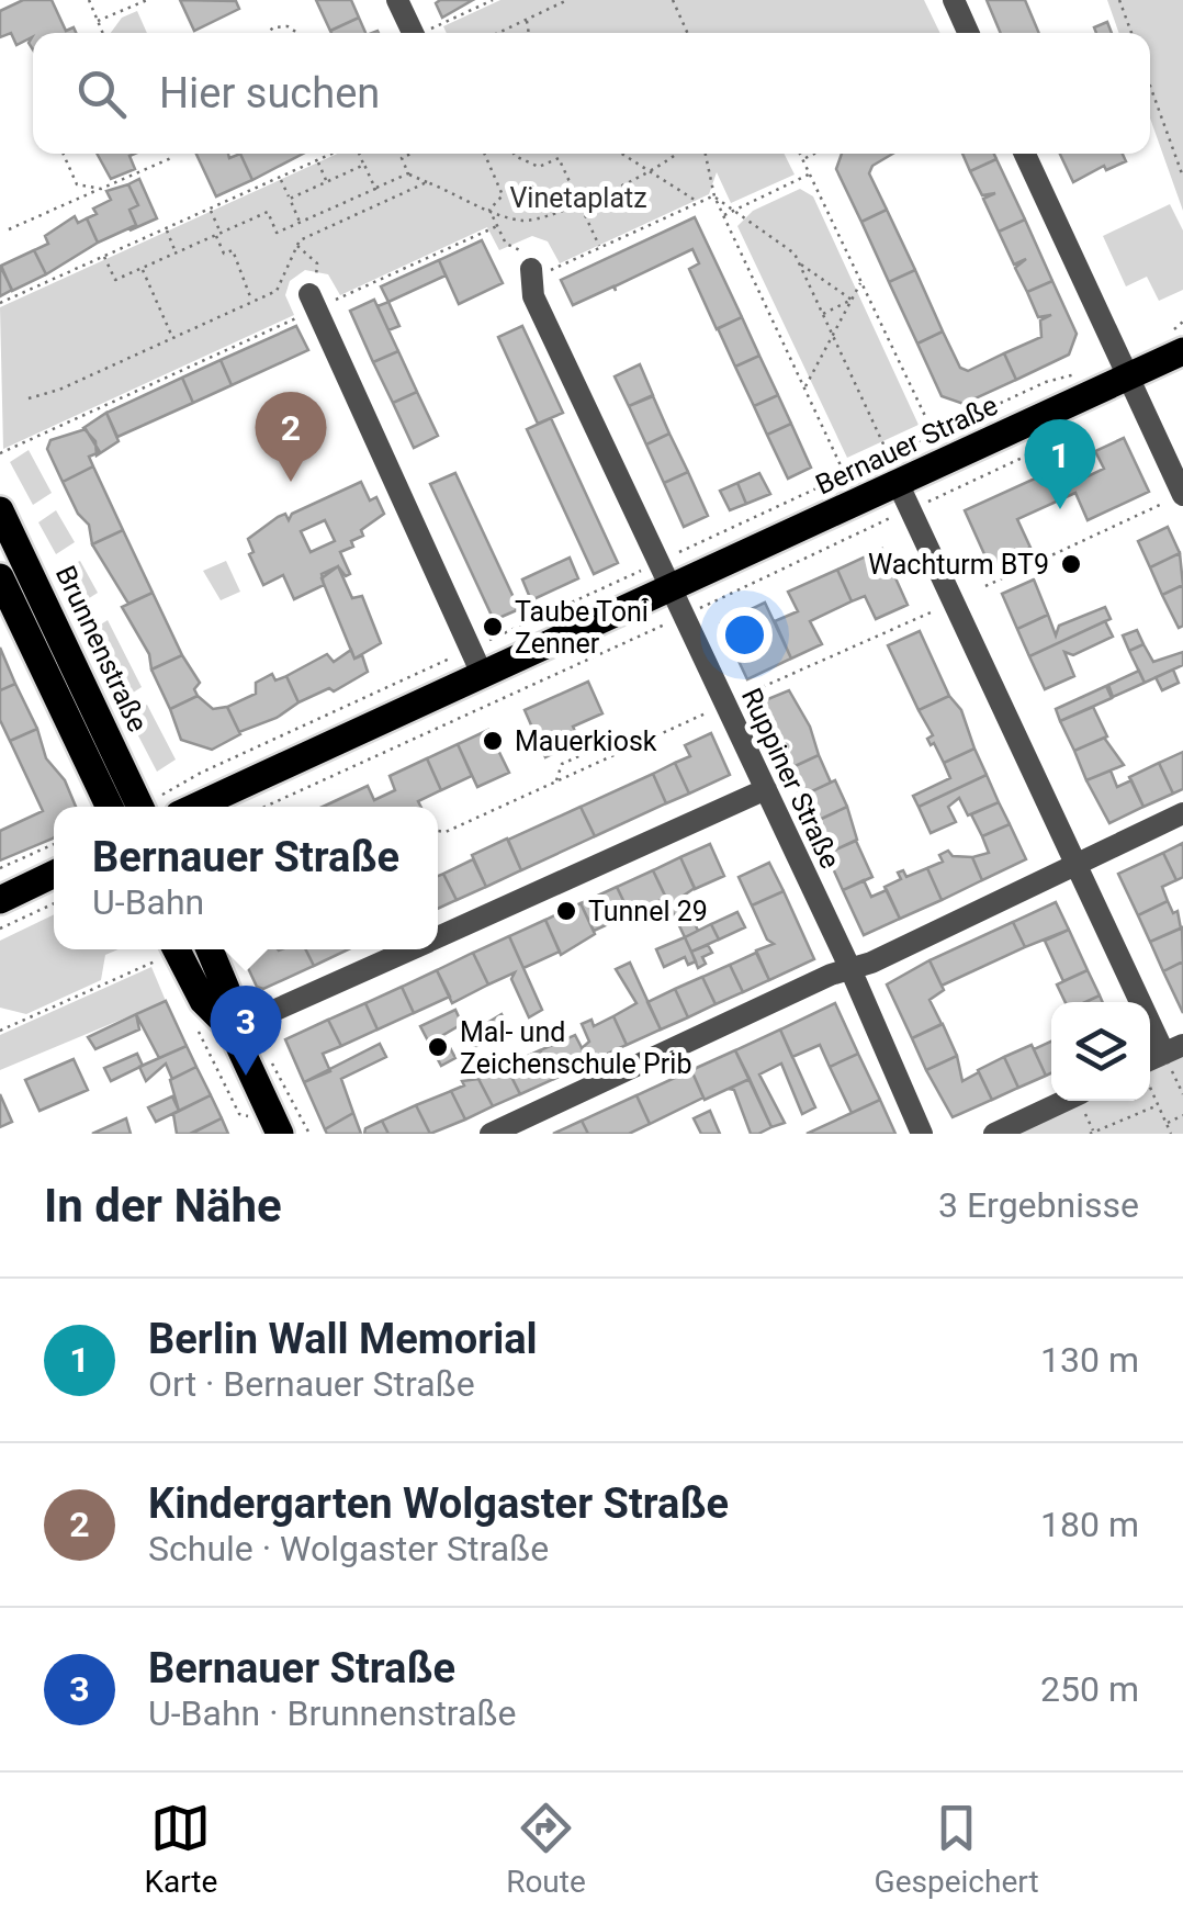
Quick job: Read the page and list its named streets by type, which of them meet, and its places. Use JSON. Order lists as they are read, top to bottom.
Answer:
{
  "streets": {
    "main road": ["Bernauer Straße", "Brunnenstraße"],
    "street": ["Ruppiner Straße"]
  },
  "crossings": [
    ["Bernauer Straße", "Ruppiner Straße"]
  ],
  "parks": ["Vinetaplatz"],
  "places": [
    "Wachturm BT9",
    "Taube Toni Zenner",
    "Mauerkiosk",
    "Tunnel 29",
    "Mal- und Zeichenschule Prib"
  ],
  "page": {
    "search": "Hier suchen",
    "pins": ["2", "1", "3"],
    "popup": ["Bernauer Straße", "U-Bahn"],
    "heading": ["In der Nähe", "3 Ergebnisse"],
    "list": [
      {
        "mark": "1",
        "name": "Berlin Wall Memorial",
        "note": "Ort · Bernauer Straße",
        "value": "130 m"
      },
      {
        "mark": "2",
        "name": "Kindergarten Wolgaster Straße",
        "note": "Schule · Wolgaster Straße",
        "value": "180 m"
      },
      {
        "mark": "3",
        "name": "Bernauer Straße",
        "note": "U-Bahn · Brunnenstraße",
        "value": "250 m"
      }
    ],
    "nav": ["Karte", "Route", "Gespeichert"]
  }
}
